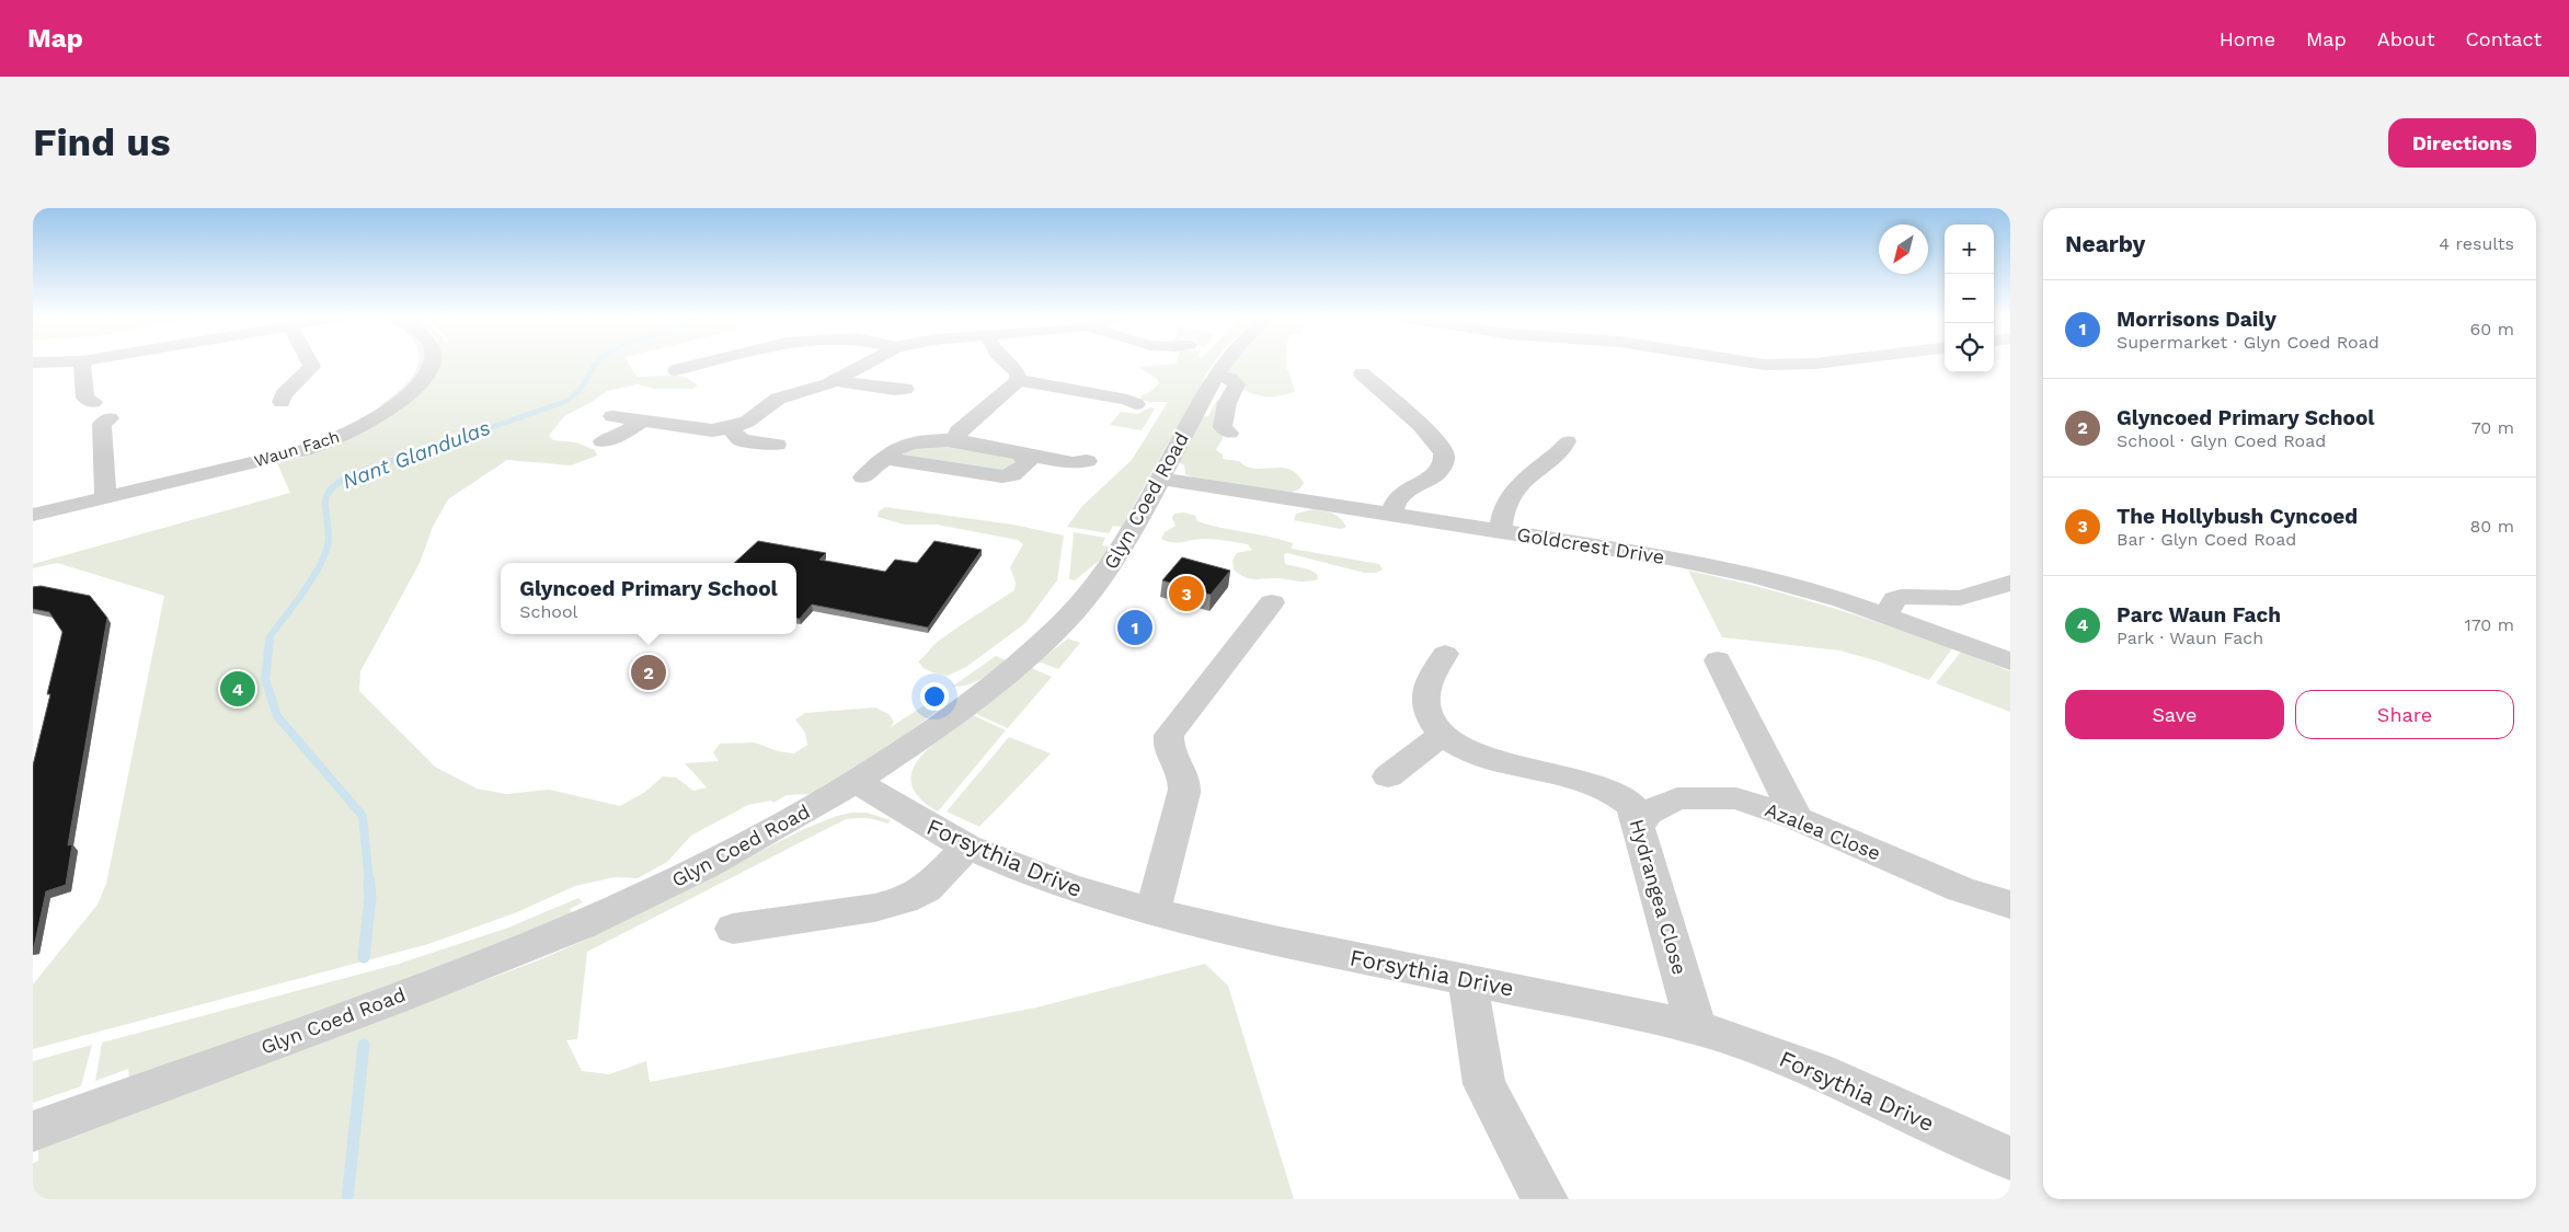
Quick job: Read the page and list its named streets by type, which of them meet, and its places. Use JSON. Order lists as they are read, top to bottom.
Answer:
{
  "streets": {
    "street": [
      "Waun Fach",
      "Glyn Coed Road",
      "Goldcrest Drive",
      "Azalea Close",
      "Forsythia Drive",
      "Hydrangea Close"
    ]
  },
  "crossings": [
    ["Glyn Coed Road", "Goldcrest Drive"],
    ["Glyn Coed Road", "Forsythia Drive"],
    ["Azalea Close", "Hydrangea Close"],
    ["Forsythia Drive", "Hydrangea Close"]
  ],
  "water": ["Nant Glandulas"],
  "north": "bottom left",
  "page": {
    "header": "Map",
    "nav": [
      "Home",
      "Map",
      "About",
      "Contact"
    ],
    "buttons": [
      "Directions",
      ["Save", "Share"]
    ],
    "title": "Find us",
    "heading": ["Nearby", "4 results"],
    "map_buttons": ["+", "−"],
    "list": [
      {
        "mark": "1",
        "name": "Morrisons Daily",
        "note": "Supermarket · Glyn Coed Road",
        "value": "60 m"
      },
      {
        "mark": "2",
        "name": "Glyncoed Primary School",
        "note": "School · Glyn Coed Road",
        "value": "70 m"
      },
      {
        "mark": "3",
        "name": "The Hollybush Cyncoed",
        "note": "Bar · Glyn Coed Road",
        "value": "80 m"
      },
      {
        "mark": "4",
        "name": "Parc Waun Fach",
        "note": "Park · Waun Fach",
        "value": "170 m"
      }
    ],
    "popup": ["Glyncoed Primary School", "School"],
    "pins": [
      "3",
      "1",
      "2",
      "4"
    ]
  }
}
